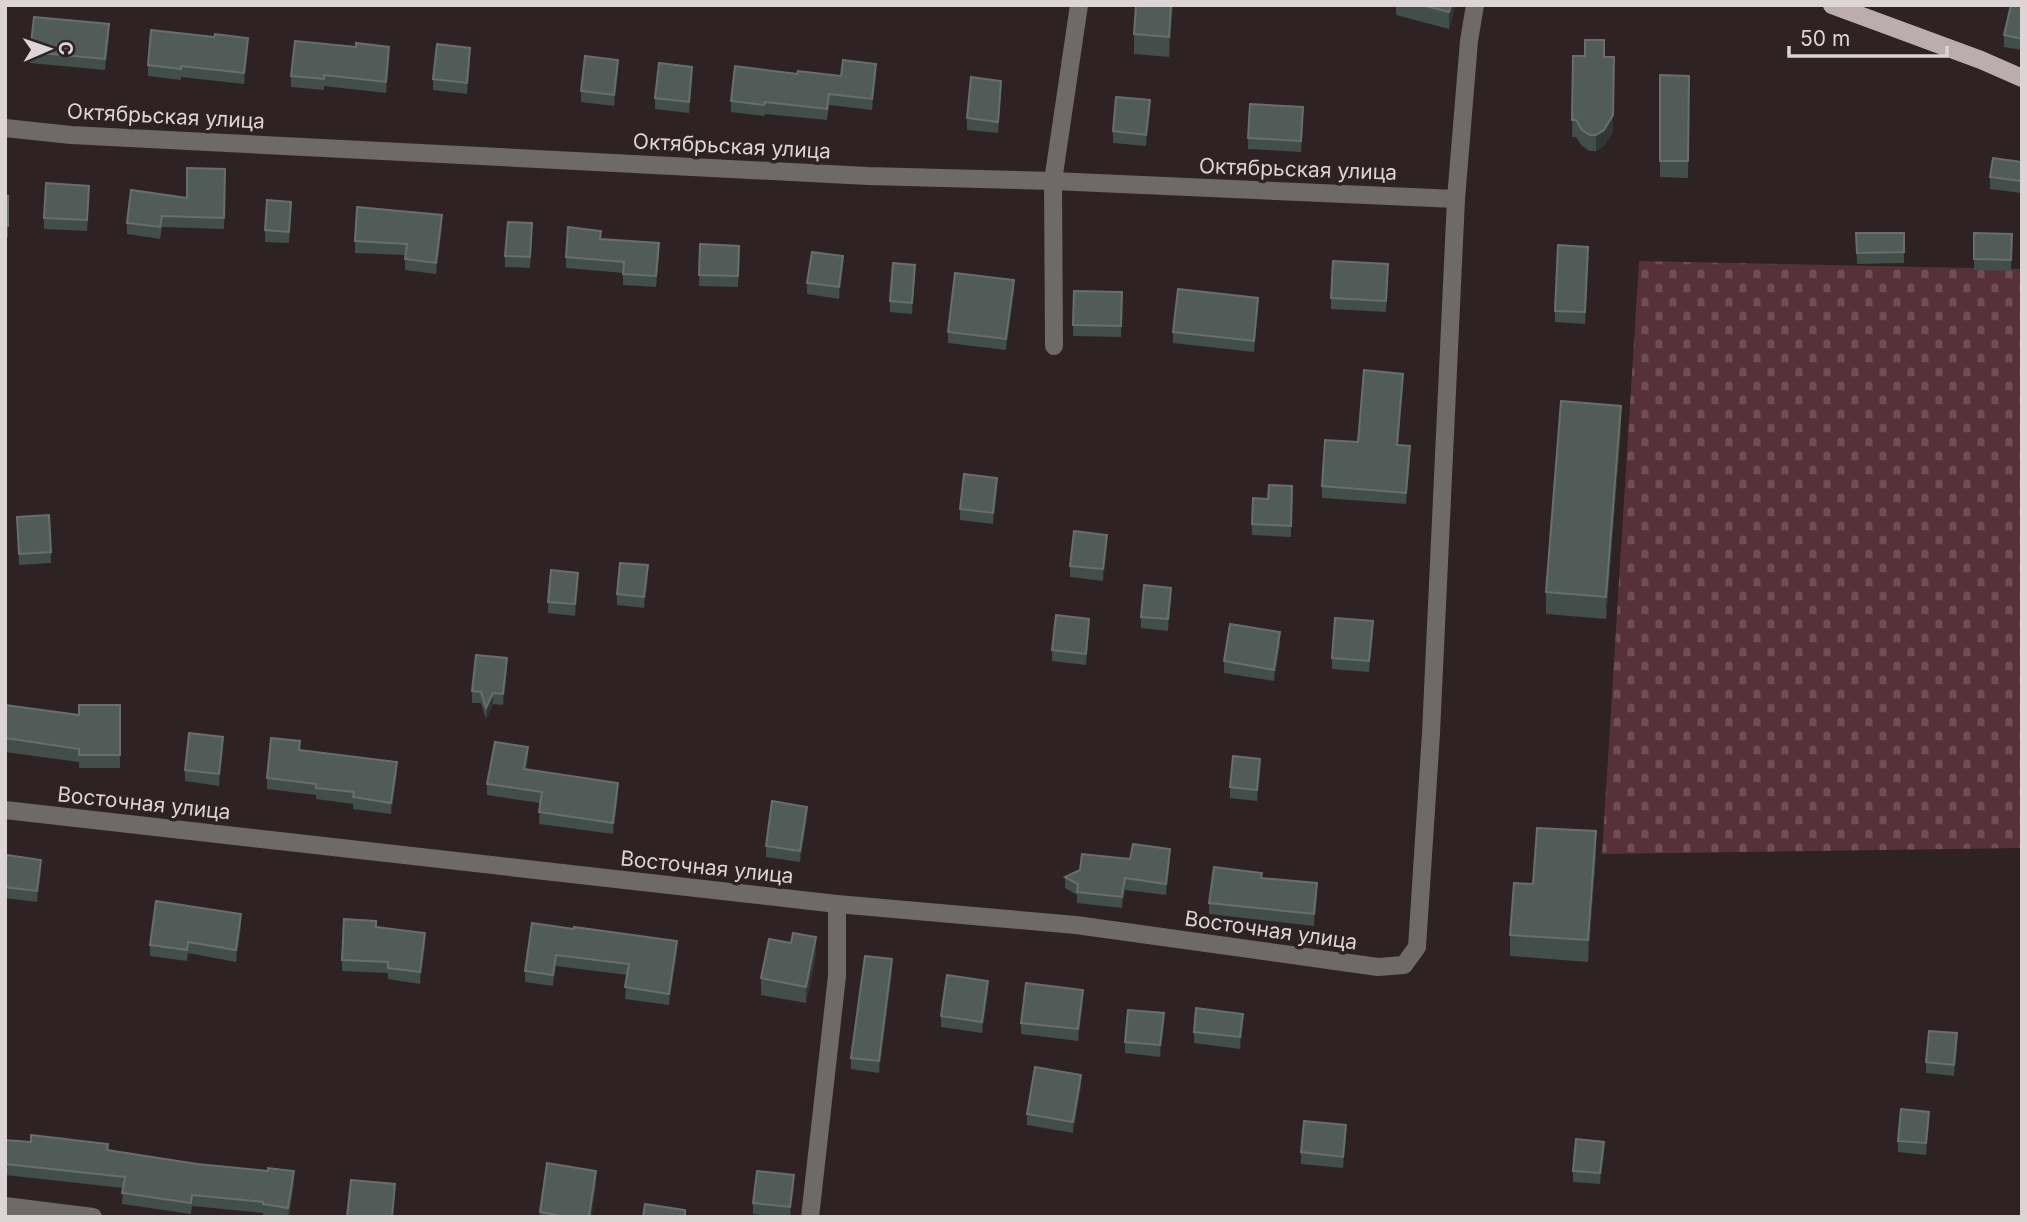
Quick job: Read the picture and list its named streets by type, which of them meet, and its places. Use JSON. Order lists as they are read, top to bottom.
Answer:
{
  "streets": {
    "street": ["Октябрьская улица", "Восточная улица"]
  },
  "crossings": [
    ["Октябрьская улица", "Восточная улица"]
  ],
  "scale_bar": "50 m",
  "north": "right"
}
